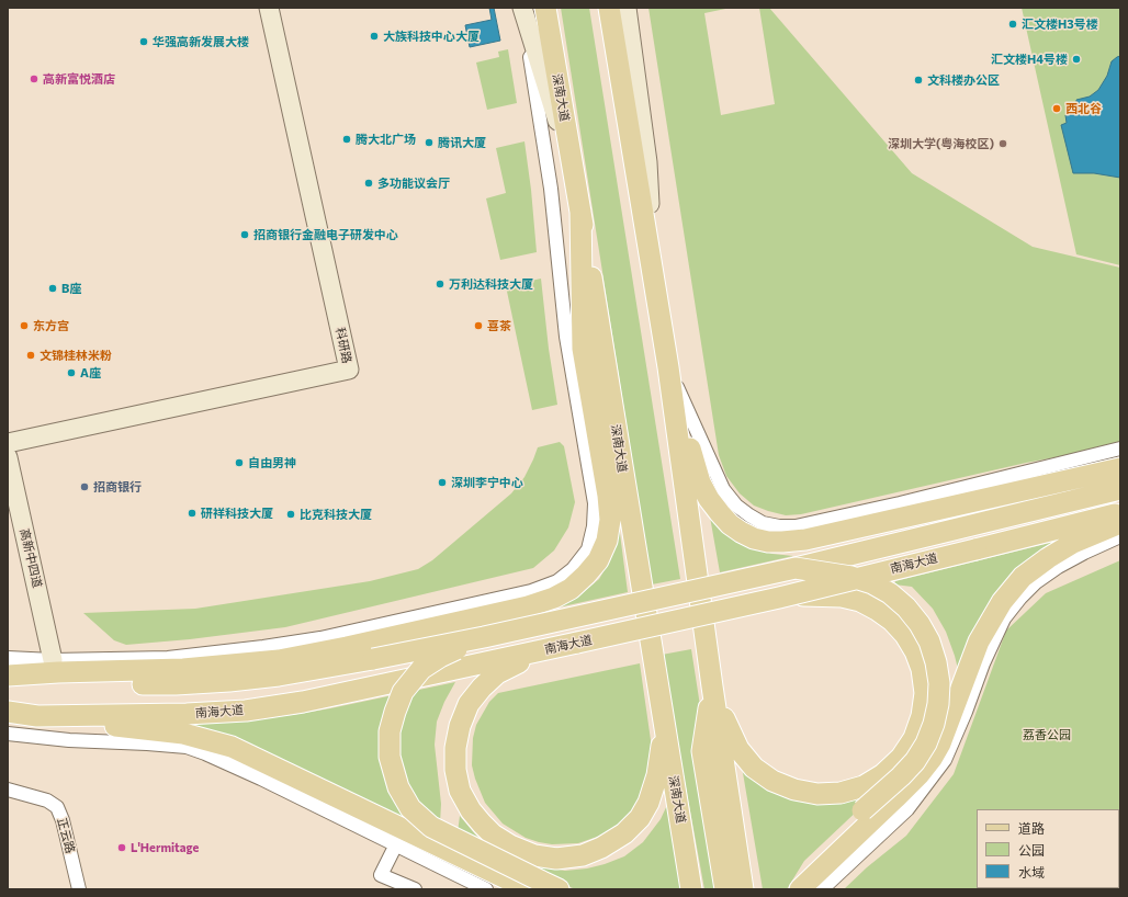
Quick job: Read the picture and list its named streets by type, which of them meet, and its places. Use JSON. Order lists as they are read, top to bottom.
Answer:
{
  "streets": {
    "main road": ["深南大道", "南海大道"],
    "street": ["科研路", "高新中四道", "正云路"]
  },
  "parks": ["荔香公园"],
  "places": [
    "汇文楼H3号楼",
    "大族科技中心大厦",
    "华强高新发展大楼",
    "汇文楼H4号楼",
    "高新富悦酒店",
    "文科楼办公区",
    "西北谷",
    "腾大北广场",
    "腾讯大厦",
    "深圳大学(粤海校区)",
    "多功能议会厅",
    "招商银行金融电子研发中心",
    "万利达科技大厦",
    "B座",
    "东方宫",
    "喜茶",
    "文锦桂林米粉",
    "A座",
    "自由男神",
    "深圳李宁中心",
    "招商银行",
    "研祥科技大厦",
    "比克科技大厦",
    "L'Hermitage"
  ],
  "legend": ["道路", "公园", "水域"]
}
